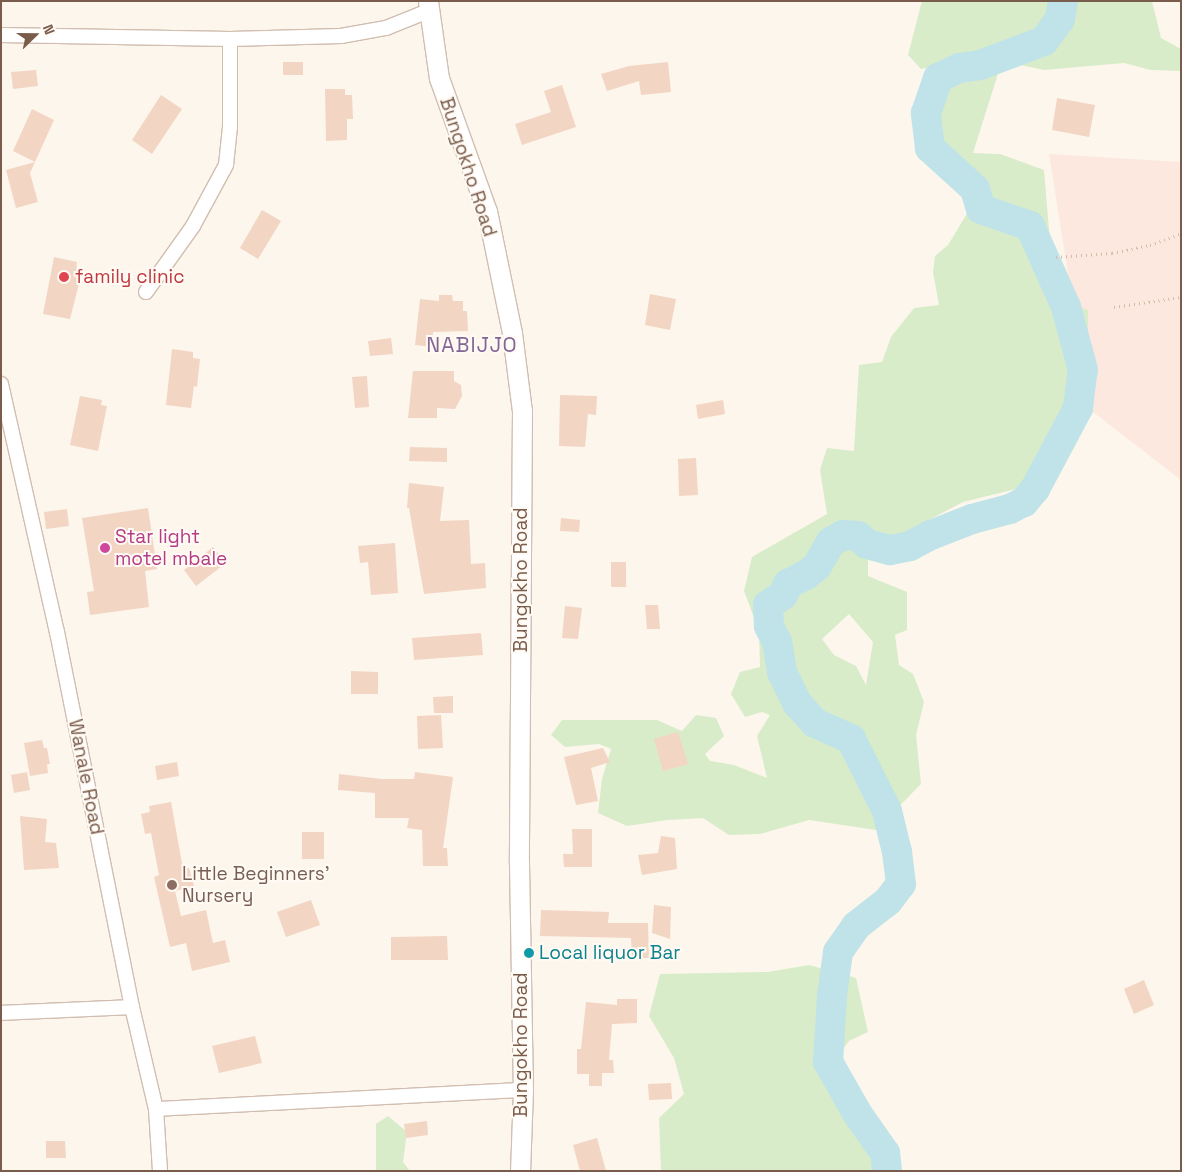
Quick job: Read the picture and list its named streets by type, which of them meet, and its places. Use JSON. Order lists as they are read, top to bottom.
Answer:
{
  "streets": {
    "street": ["Bungokho Road", "Wanale Road"]
  },
  "districts": ["NABIJJO"],
  "places": [
    "family clinic",
    "Star light motel mbale",
    "Little Beginners' Nursery",
    "Local liquor Bar"
  ],
  "north": "right"
}
